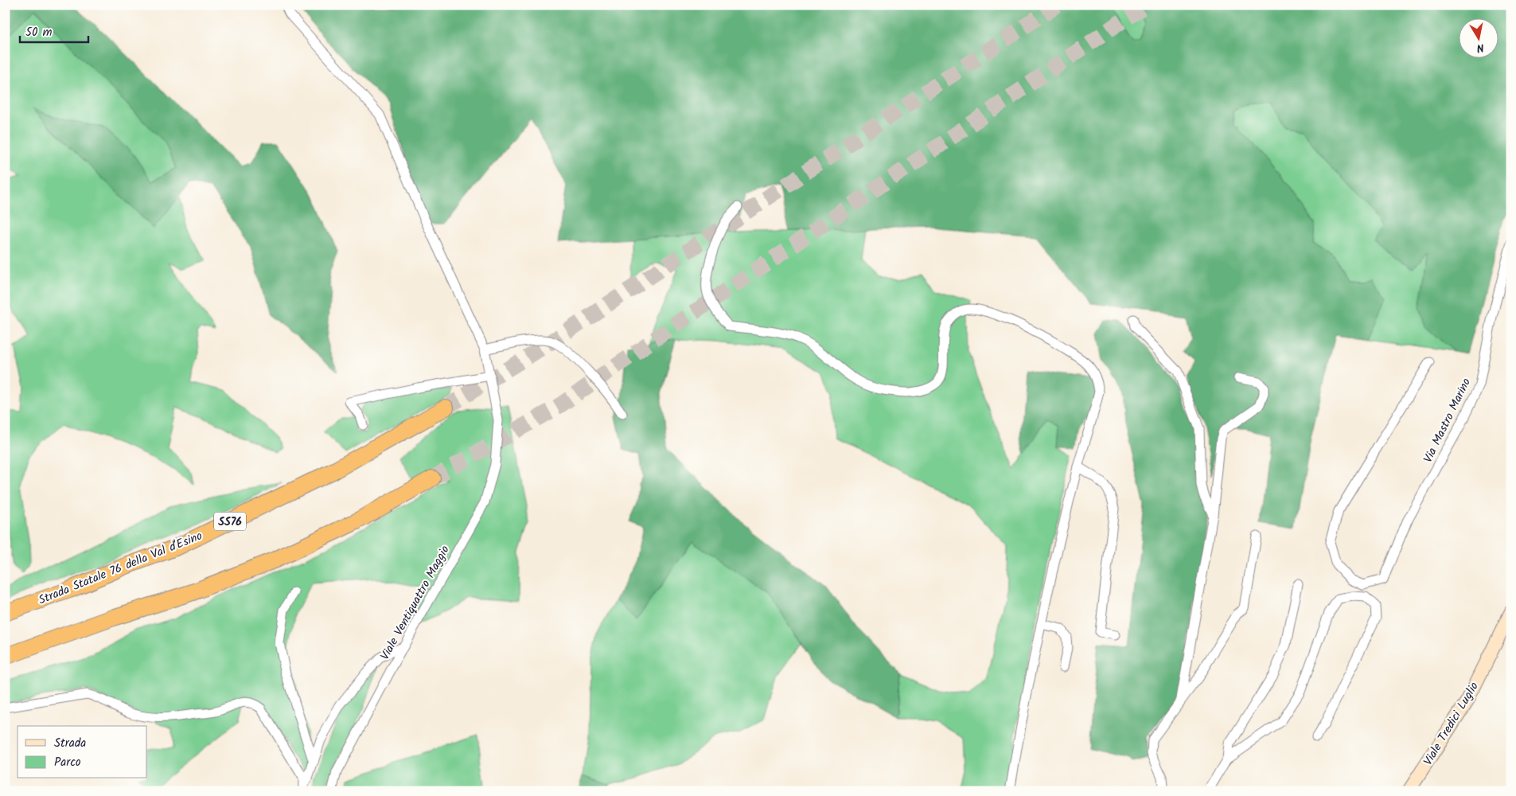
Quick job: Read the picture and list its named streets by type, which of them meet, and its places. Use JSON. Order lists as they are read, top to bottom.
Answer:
{
  "streets": {
    "highway": ["SS76", "Strada Statale 76 della Val d'Esino"],
    "main road": ["Viale Tredici Luglio"],
    "street": ["Via Mastro Marino", "Viale Ventiquattro Maggio"]
  },
  "legend": ["Strada", "Parco"],
  "scale_bar": "50 m",
  "north": "bottom"
}
